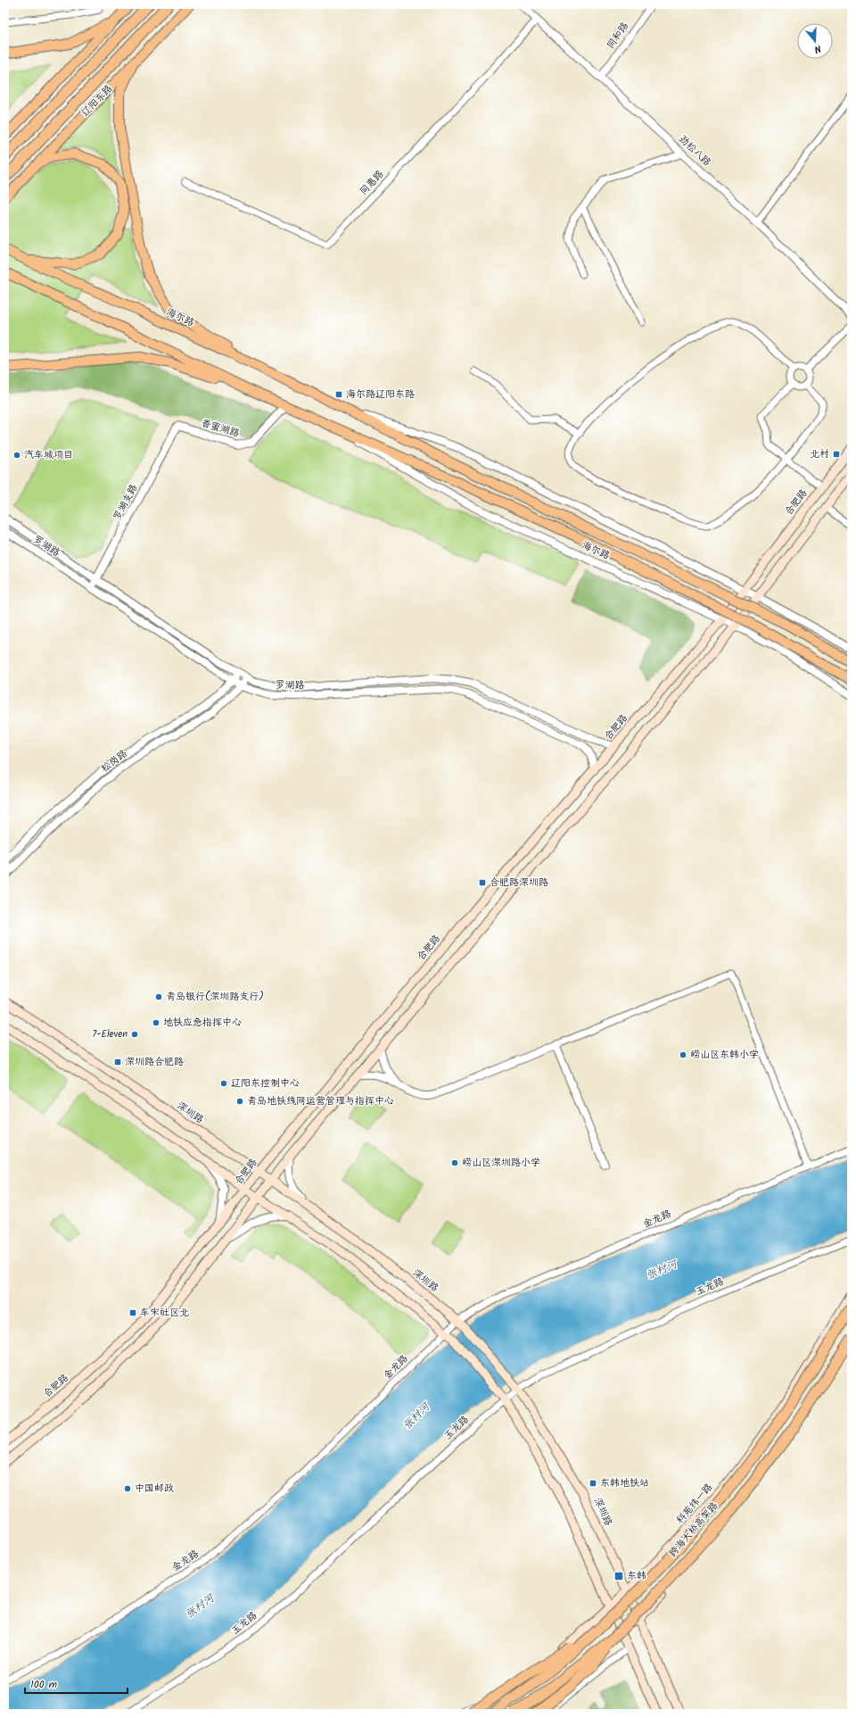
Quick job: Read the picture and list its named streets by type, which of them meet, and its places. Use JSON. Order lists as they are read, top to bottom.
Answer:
{
  "streets": {
    "highway": ["辽阳东路", "跨海大桥高架路"],
    "main road": [
      "海尔路",
      "合肥路",
      "深圳路",
      "科苑纬一路"
    ],
    "street": [
      "同和路",
      "劲松八路",
      "同惠路",
      "香蜜湖路",
      "罗湖支路",
      "罗湖路",
      "松岗路",
      "金龙路",
      "玉龙路"
    ]
  },
  "crossings": [
    ["同和路", "劲松八路"],
    ["劲松八路", "同惠路"],
    ["海尔路", "香蜜湖路"],
    ["海尔路", "合肥路"],
    ["香蜜湖路", "罗湖支路"],
    ["罗湖支路", "罗湖路"],
    ["合肥路", "罗湖路"],
    ["合肥路", "深圳路"],
    ["罗湖路", "松岗路"],
    ["深圳路", "金龙路"],
    ["深圳路", "玉龙路"],
    ["深圳路", "科苑纬一路"]
  ],
  "water": ["张村河"],
  "places": {
    "transit": [
      "海尔路辽阳东路",
      "北村",
      "合肥路深圳路",
      "深圳路合肥路",
      "车宋社区北",
      "东韩地铁站",
      "东韩"
    ],
    "other": [
      "汽车城项目",
      "青岛银行(深圳路支行)",
      "地铁应急指挥中心",
      "7-Eleven",
      "崂山区东韩小学",
      "辽阳东控制中心",
      "青岛地铁线网运营管理与指挥中心",
      "崂山区深圳路小学",
      "中国邮政"
    ]
  },
  "scale_bar": "100 m",
  "north": "bottom"
}
